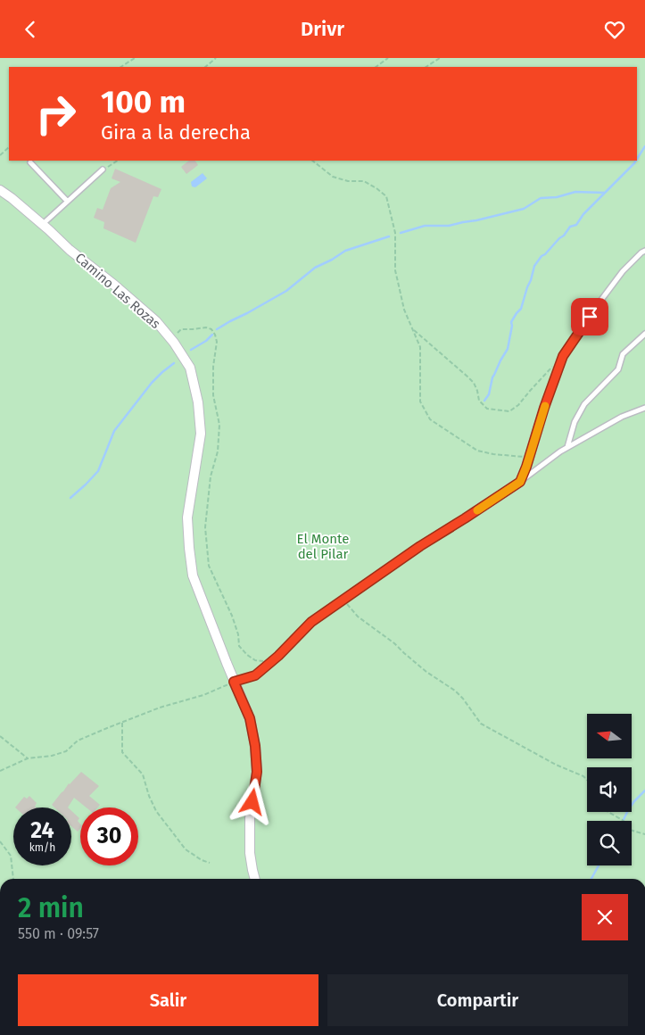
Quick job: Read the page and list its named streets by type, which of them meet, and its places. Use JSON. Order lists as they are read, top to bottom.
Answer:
{
  "streets": {
    "street": ["Camino Las Rozas"]
  },
  "parks": ["El Monte del Pilar"],
  "north": "left",
  "page": {
    "header": "Drivr",
    "turn": ["100 m", "Gira a la derecha"],
    "speed": "24 km/h",
    "limit": "30",
    "heading": ["2 min", "550 m · 09:57"],
    "buttons": ["Salir", "Compartir"]
  }
}
